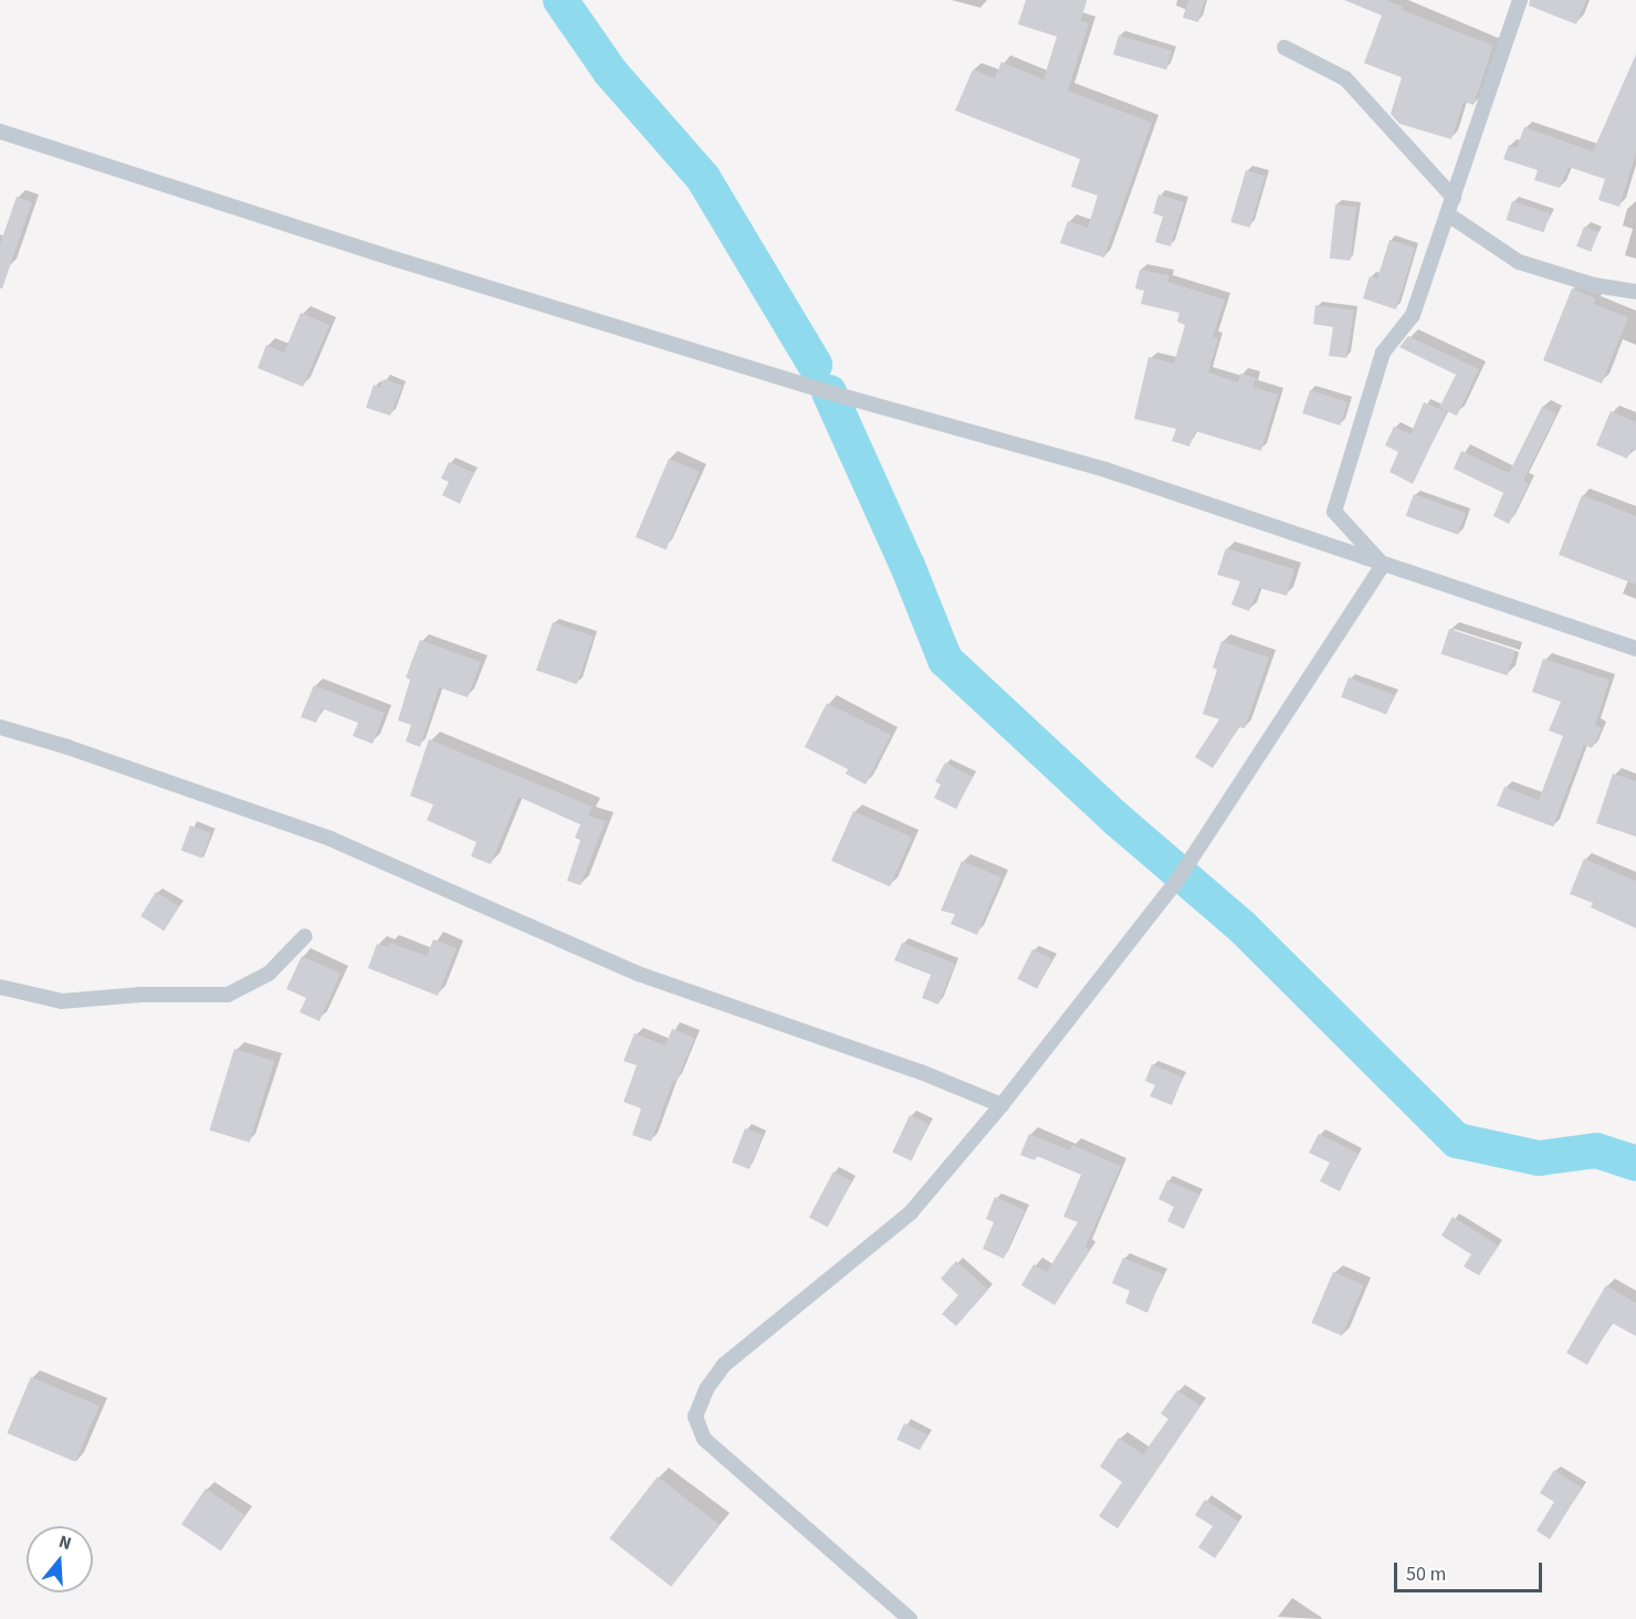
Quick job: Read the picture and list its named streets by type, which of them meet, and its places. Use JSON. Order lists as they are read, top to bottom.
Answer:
{
  "scale_bar": "50 m",
  "north": "top"
}
